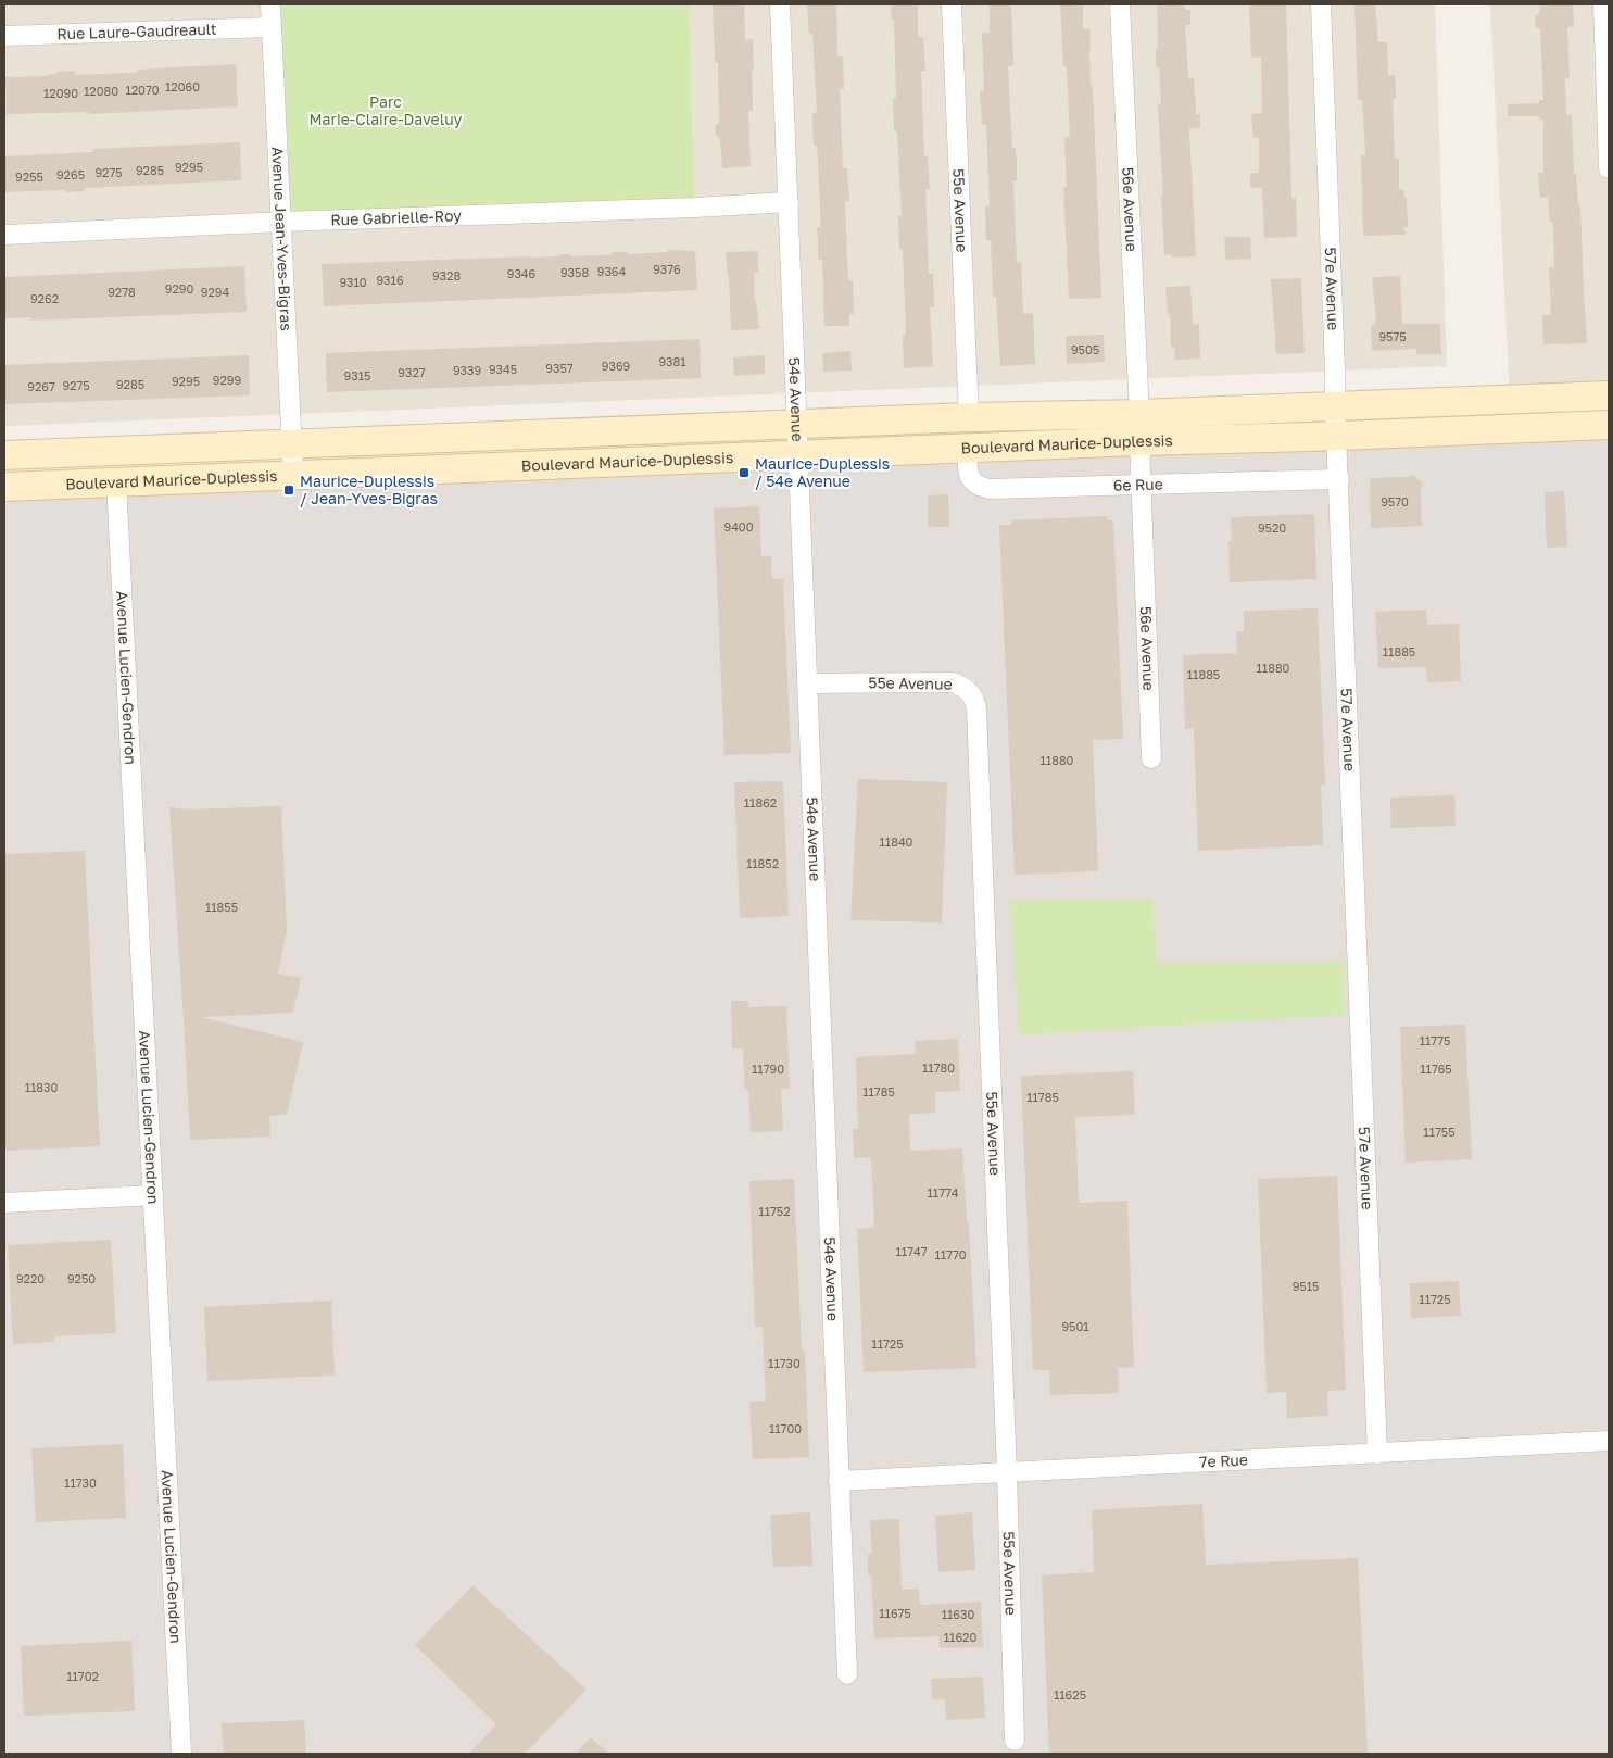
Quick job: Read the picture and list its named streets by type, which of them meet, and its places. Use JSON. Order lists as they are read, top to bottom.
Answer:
{
  "streets": {
    "street": [
      "Rue Laure-Gaudreault",
      "56e Avenue",
      "55e Avenue",
      "Rue Gabrielle-Roy",
      "Avenue Jean-Yves-Bigras",
      "57e Avenue",
      "54e Avenue",
      "Boulevard Maurice-Duplessis",
      "6e Rue",
      "Avenue Lucien-Gendron",
      "7e Rue"
    ]
  },
  "crossings": [
    ["Rue Laure-Gaudreault", "Avenue Jean-Yves-Bigras"],
    ["56e Avenue", "Boulevard Maurice-Duplessis"],
    ["56e Avenue", "6e Rue"],
    ["55e Avenue", "54e Avenue"],
    ["55e Avenue", "Boulevard Maurice-Duplessis"],
    ["55e Avenue", "7e Rue"],
    ["Rue Gabrielle-Roy", "Avenue Jean-Yves-Bigras"],
    ["Rue Gabrielle-Roy", "54e Avenue"],
    ["Avenue Jean-Yves-Bigras", "Boulevard Maurice-Duplessis"],
    ["57e Avenue", "Boulevard Maurice-Duplessis"],
    ["57e Avenue", "6e Rue"],
    ["57e Avenue", "7e Rue"],
    ["54e Avenue", "Boulevard Maurice-Duplessis"],
    ["54e Avenue", "7e Rue"],
    ["Boulevard Maurice-Duplessis", "6e Rue"],
    ["Boulevard Maurice-Duplessis", "Avenue Lucien-Gendron"]
  ],
  "parks": ["Parc Marie-Claire-Daveluy"],
  "places": {
    "transit": ["Maurice-Duplessis / 54e Avenue", "Maurice-Duplessis / Jean-Yves-Bigras"]
  },
  "house_numbers": [
    "12060",
    "12070",
    "12080",
    "12090",
    "9295",
    "9285",
    "9275",
    "9265",
    "9255",
    "9376",
    "9364",
    "9358",
    "9346",
    "9328",
    "9316",
    "9310",
    "9290",
    "9278",
    "9294",
    "9262",
    "9575",
    "9505",
    "9381",
    "9369",
    "9357",
    "9345",
    "9339",
    "9327",
    "9315",
    "9299",
    "9295",
    "9285",
    "9275",
    "9267",
    "9570",
    "9400",
    "9520",
    "11885",
    "11880",
    "11885",
    "11880",
    "11862",
    "11840",
    "11852",
    "11855",
    "11775",
    "11780",
    "11790",
    "11765",
    "11830",
    "11785",
    "11785",
    "11755",
    "11774",
    "11752",
    "11747",
    "11770",
    "9220",
    "9250",
    "9515",
    "11725",
    "9501",
    "11725",
    "11730",
    "11700",
    "11730",
    "11675",
    "11630",
    "11620",
    "11702",
    "11625"
  ]
}
